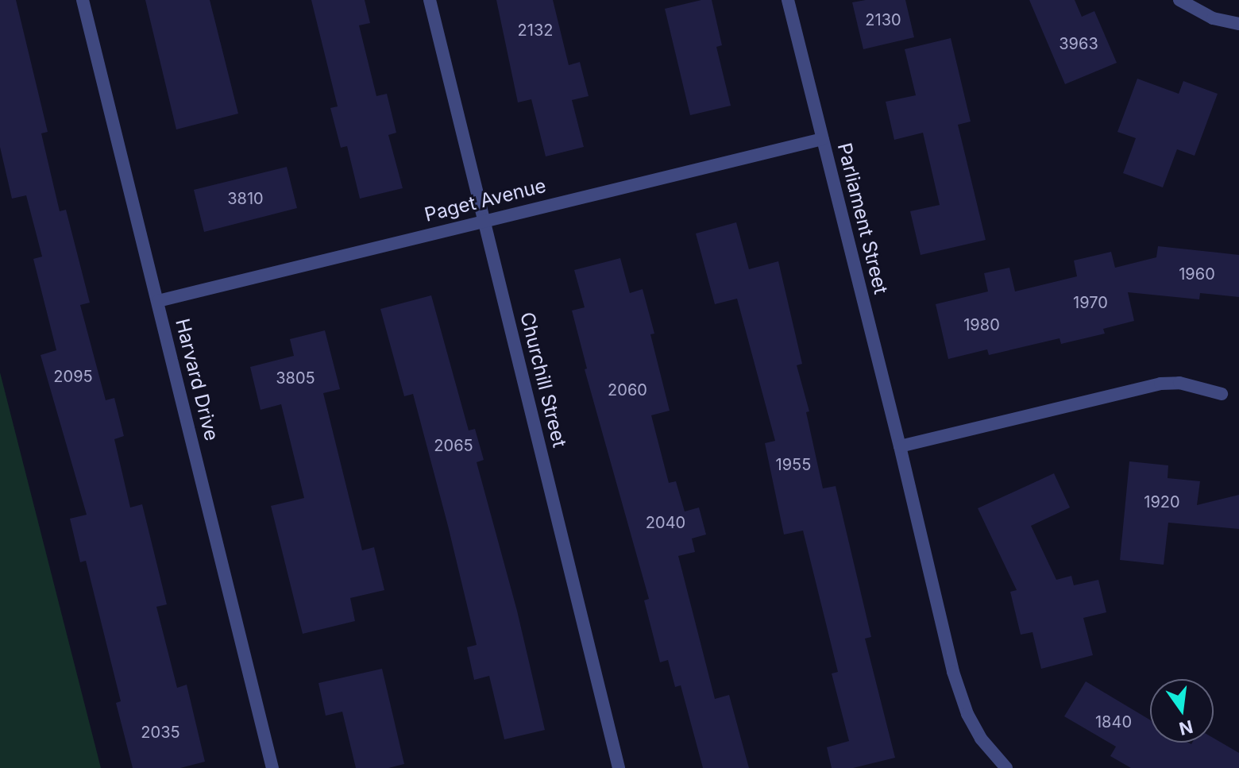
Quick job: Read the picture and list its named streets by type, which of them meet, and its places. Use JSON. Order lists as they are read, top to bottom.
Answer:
{
  "streets": {
    "street": [
      "Paget Avenue",
      "Parliament Street",
      "Harvard Drive",
      "Churchill Street"
    ]
  },
  "crossings": [
    ["Paget Avenue", "Parliament Street"],
    ["Paget Avenue", "Harvard Drive"],
    ["Paget Avenue", "Churchill Street"]
  ],
  "house_numbers": [
    "2130",
    "2132",
    "3963",
    "3810",
    "1960",
    "1970",
    "1980",
    "2095",
    "3805",
    "2060",
    "2065",
    "1955",
    "1920",
    "2040",
    "1840",
    "2035"
  ],
  "north": "bottom"
}
